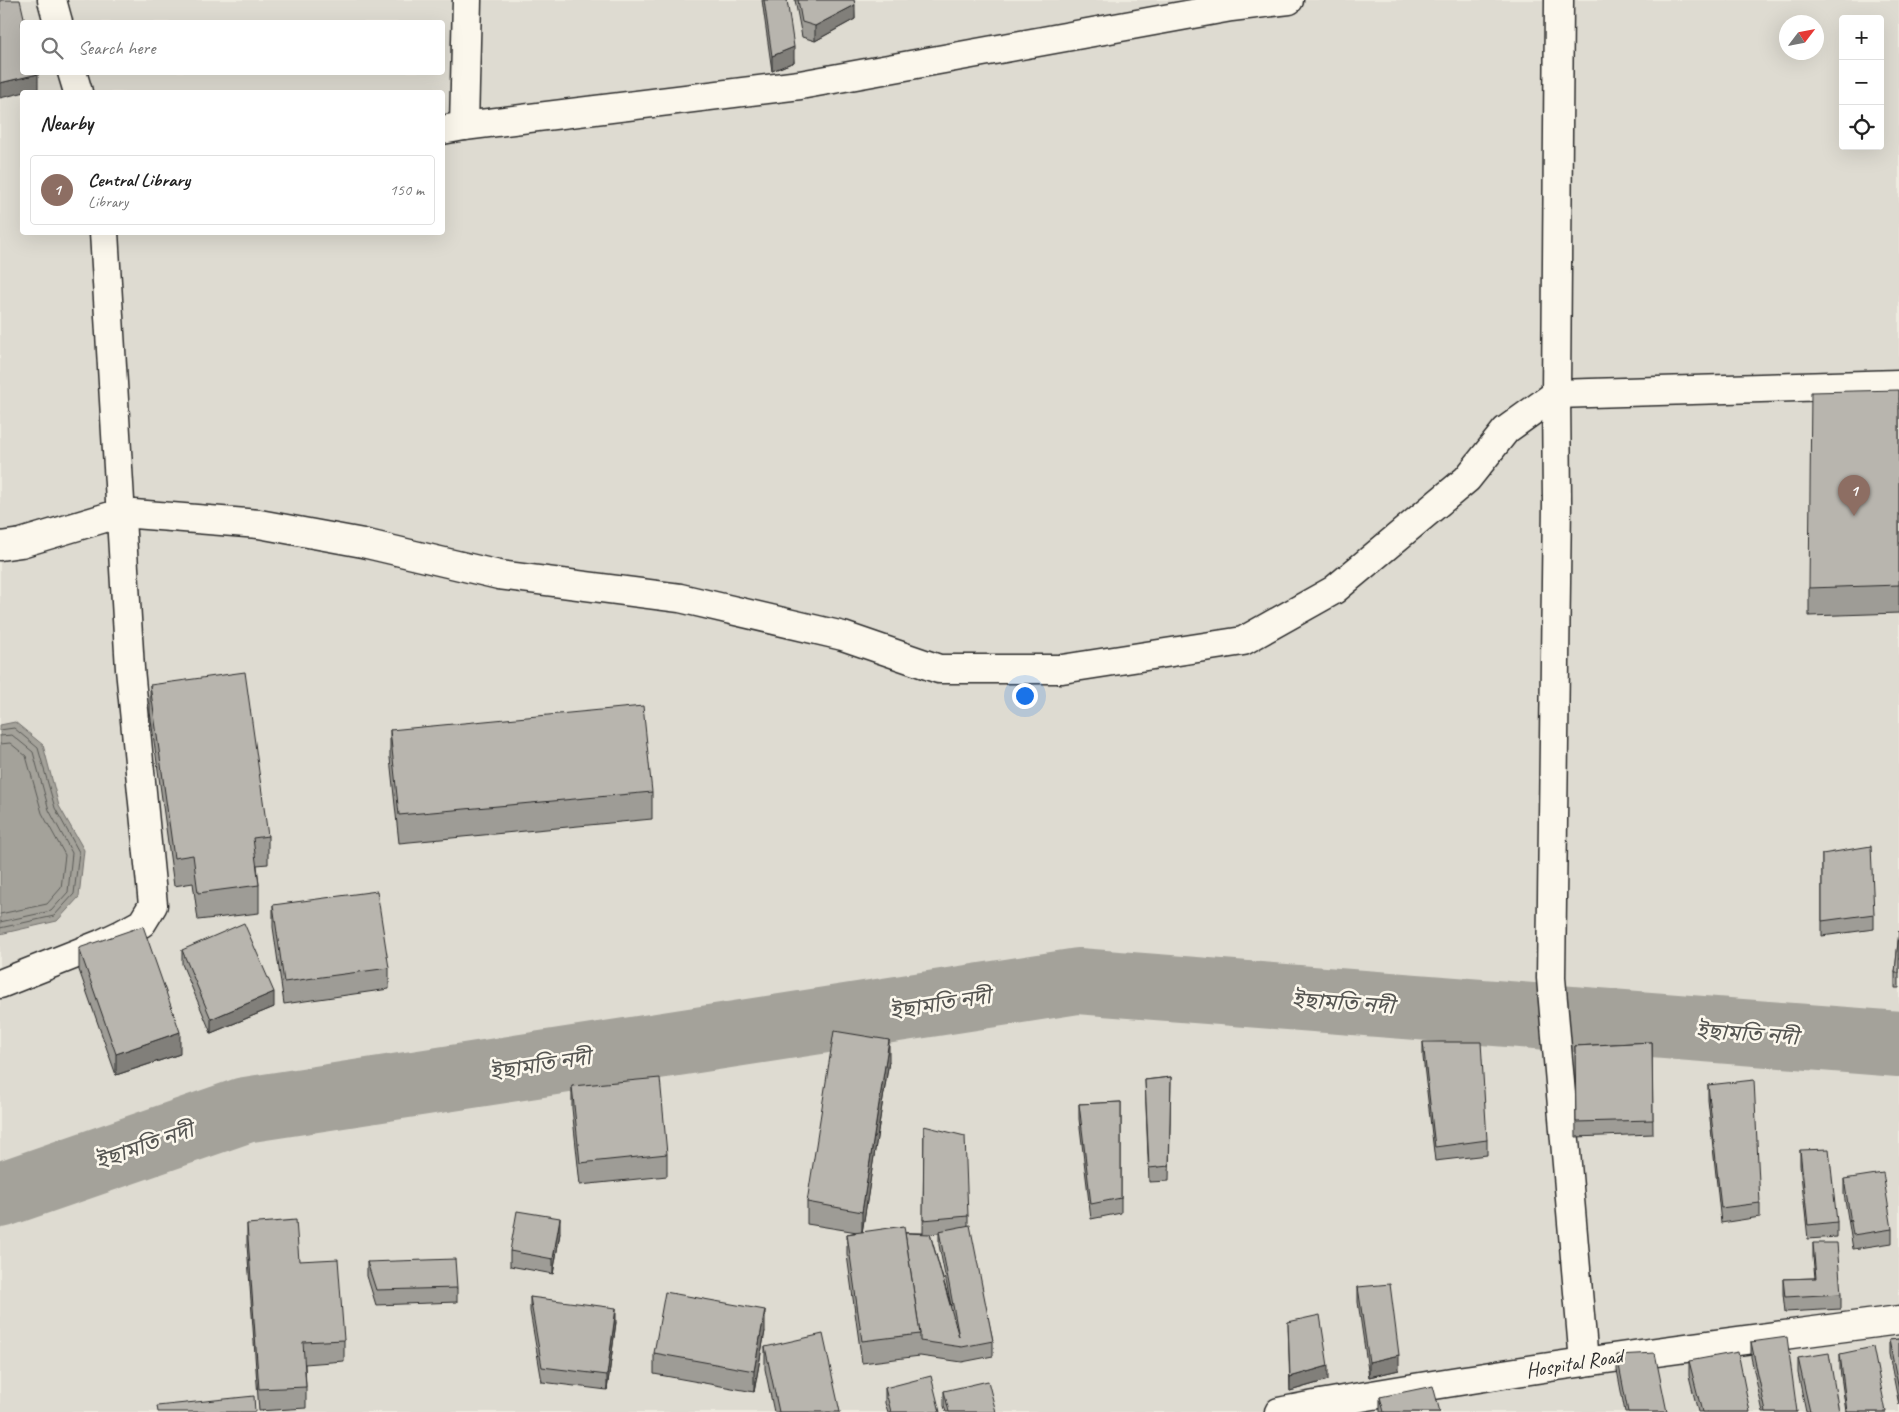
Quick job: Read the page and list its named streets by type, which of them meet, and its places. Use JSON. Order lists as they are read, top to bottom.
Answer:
{
  "streets": {
    "street": ["Hospital Road"]
  },
  "water": ["ইছামতি নদী"],
  "north": "top right",
  "page": {
    "map_buttons": ["+", "−"],
    "search": "Search here",
    "heading": "Nearby",
    "list": [
      {
        "mark": "1",
        "name": "Central Library",
        "note": "Library",
        "value": "150 m"
      }
    ],
    "pins": "1"
  }
}
